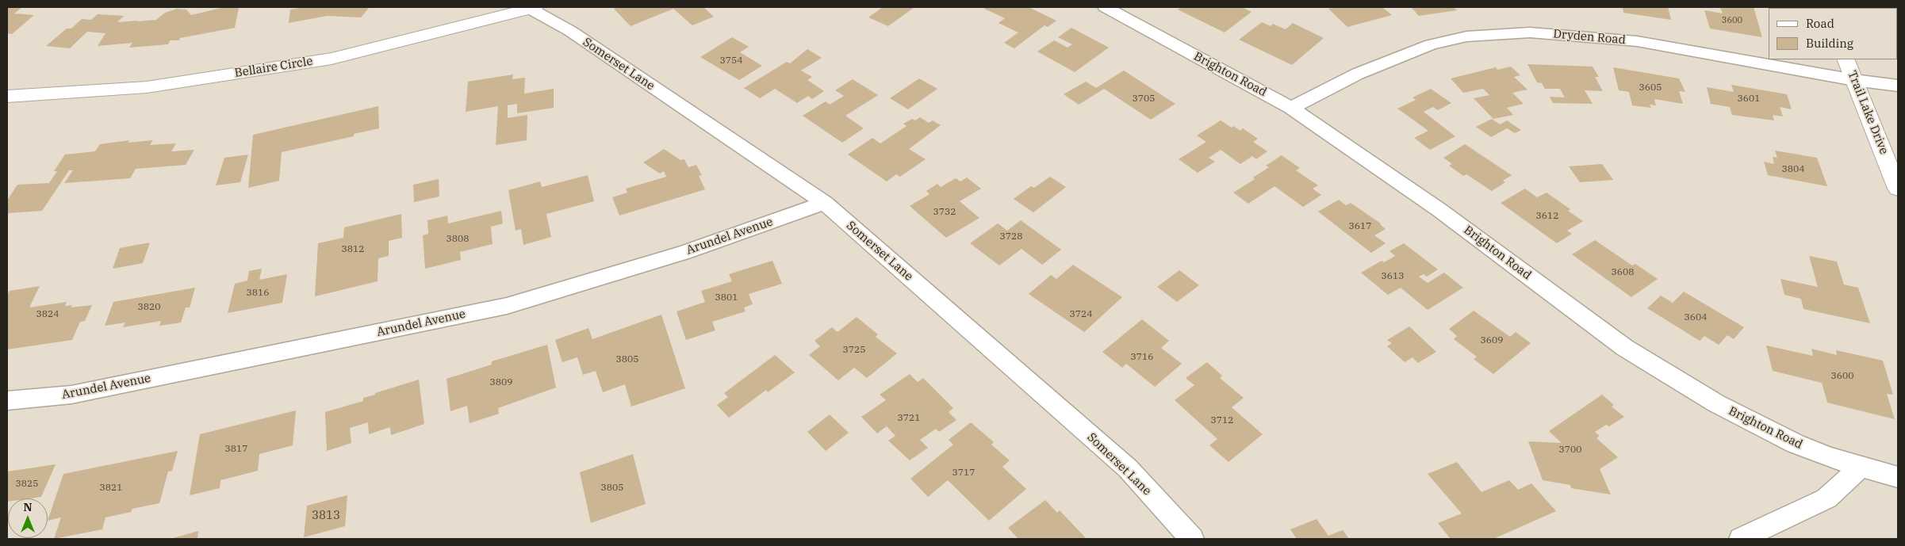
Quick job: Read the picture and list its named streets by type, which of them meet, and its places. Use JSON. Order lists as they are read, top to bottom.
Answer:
{
  "streets": {
    "street": [
      "Dryden Road",
      "Somerset Lane",
      "Bellaire Circle",
      "Brighton Road",
      "Trail Lake Drive",
      "Arundel Avenue"
    ]
  },
  "crossings": [
    ["Dryden Road", "Brighton Road"],
    ["Dryden Road", "Trail Lake Drive"],
    ["Somerset Lane", "Bellaire Circle"],
    ["Somerset Lane", "Arundel Avenue"]
  ],
  "house_numbers": [
    "3600",
    "3754",
    "3605",
    "3705",
    "3601",
    "3804",
    "3732",
    "3612",
    "3617",
    "3728",
    "3808",
    "3812",
    "3608",
    "3613",
    "3816",
    "3801",
    "3820",
    "3824",
    "3724",
    "3604",
    "3609",
    "3725",
    "3716",
    "3805",
    "3600",
    "3809",
    "3721",
    "3712",
    "3817",
    "3700",
    "3717",
    "3825",
    "3821",
    "3805",
    "3813"
  ],
  "legend": ["Road", "Building"],
  "north": "top"
}
